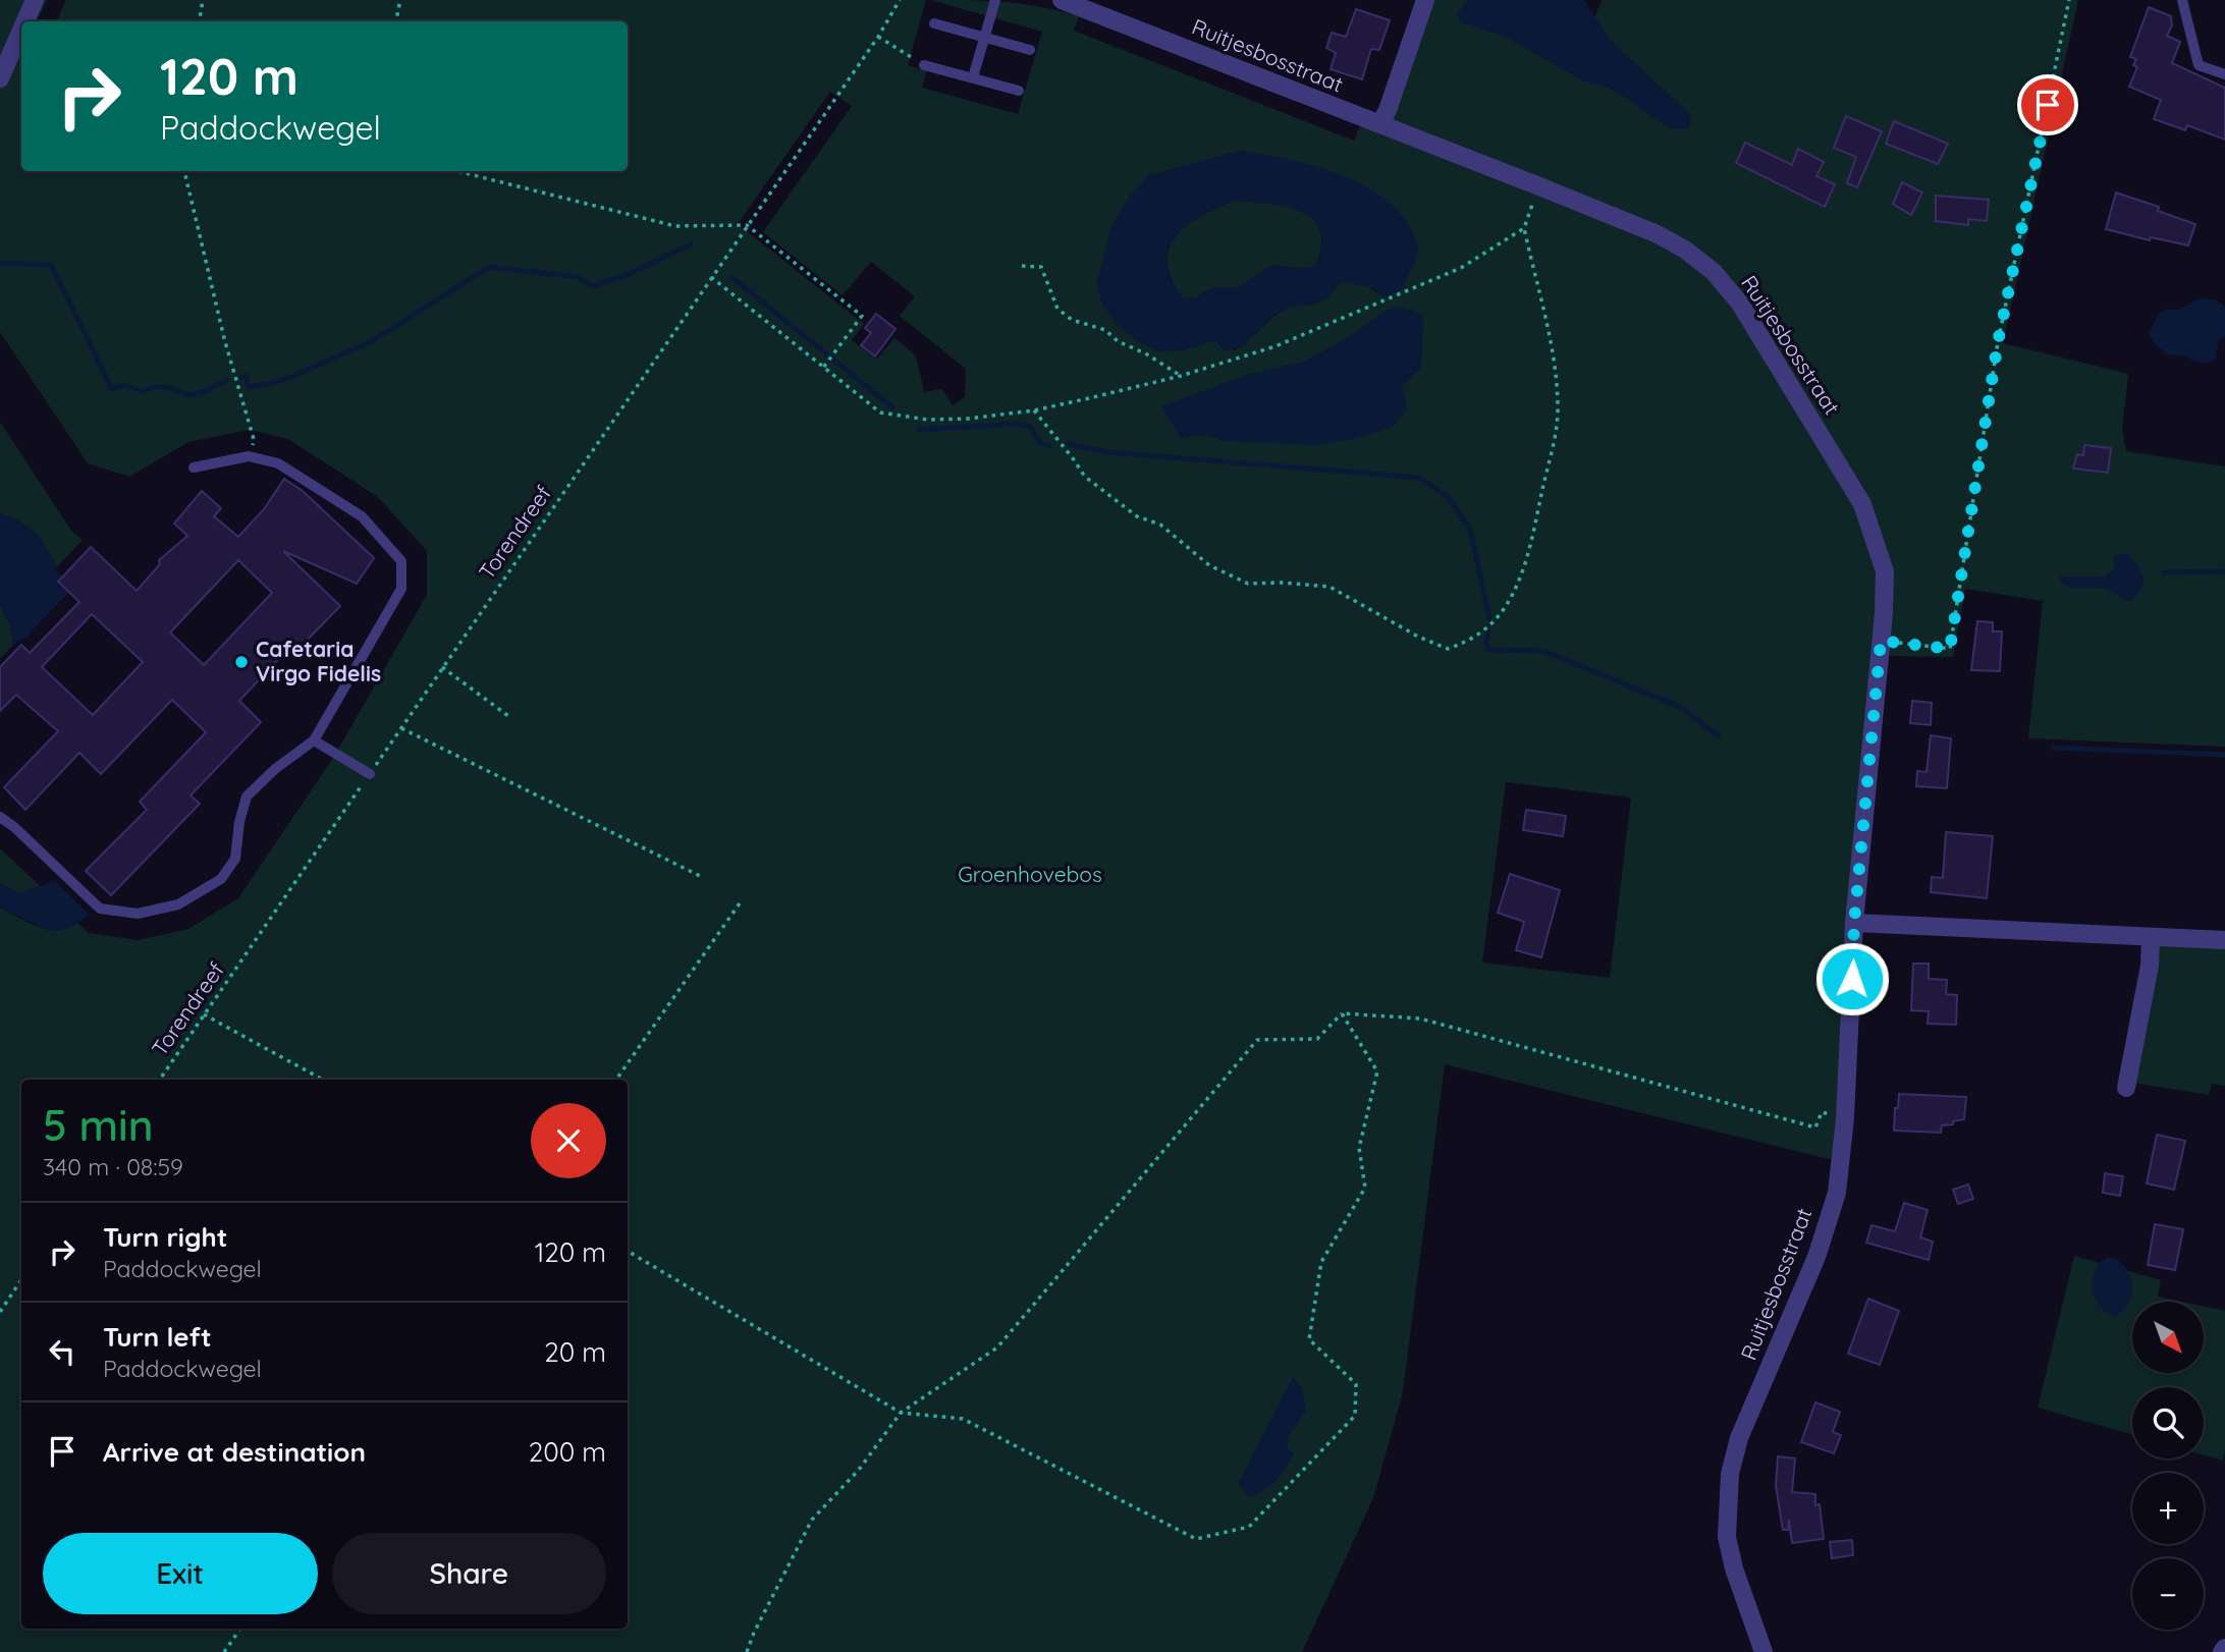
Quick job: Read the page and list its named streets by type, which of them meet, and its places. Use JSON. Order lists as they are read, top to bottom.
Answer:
{
  "streets": {
    "street": ["Ruitjesbosstraat"],
    "path": ["Torendreef"]
  },
  "parks": ["Groenhovebos"],
  "places": ["Cafetaria Virgo Fidelis"],
  "north": "bottom right",
  "page": {
    "turn": ["120 m", "Paddockwegel"],
    "heading": ["5 min", "340 m · 08:59"],
    "list": [
      {
        "name": "Turn right",
        "note": "Paddockwegel",
        "value": "120 m"
      },
      {
        "name": "Turn left",
        "note": "Paddockwegel",
        "value": "20 m"
      },
      {
        "name": "Arrive at destination",
        "value": "200 m"
      }
    ],
    "map_buttons": ["+", "−"],
    "buttons": ["Exit", "Share"]
  }
}
